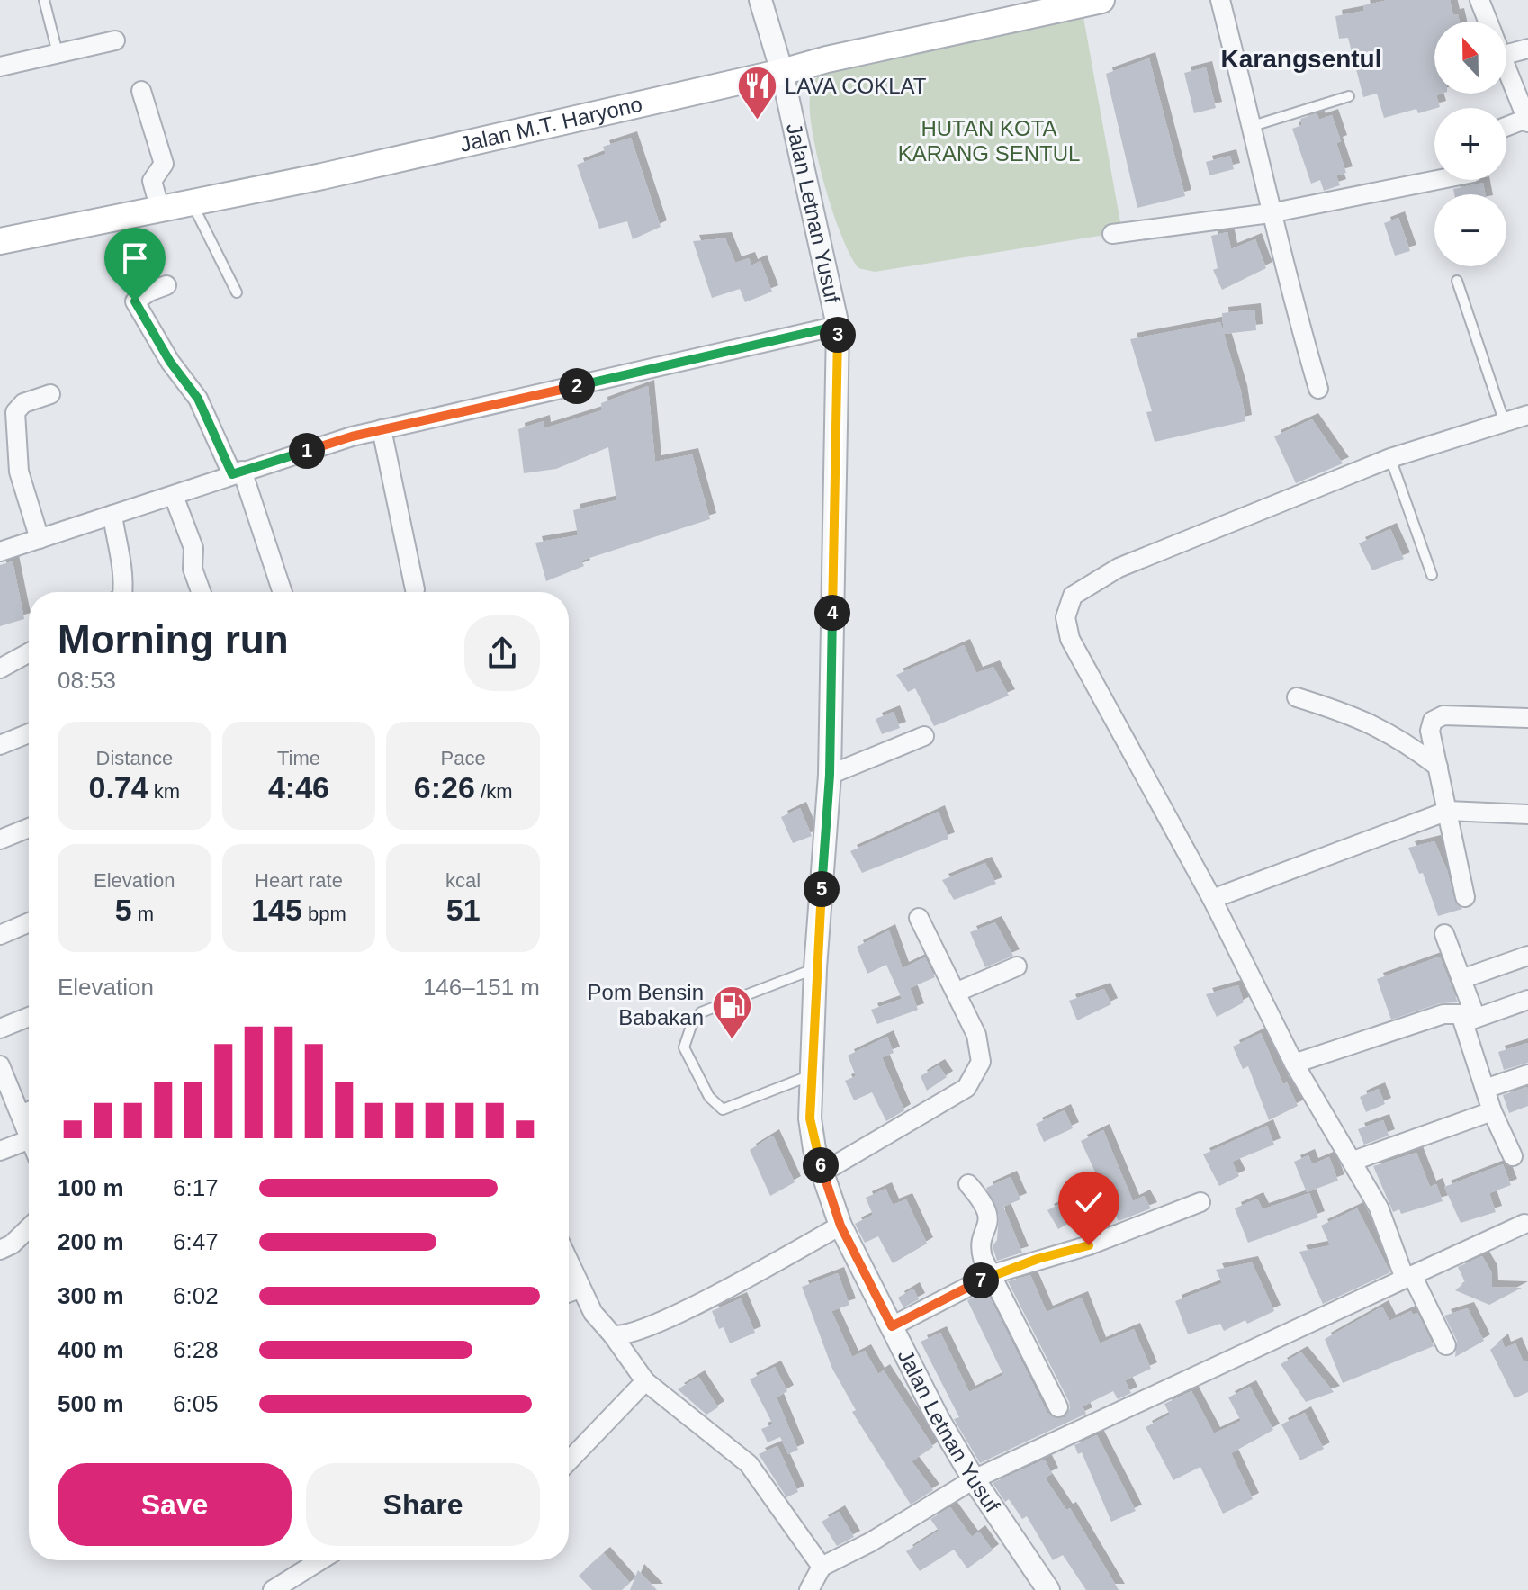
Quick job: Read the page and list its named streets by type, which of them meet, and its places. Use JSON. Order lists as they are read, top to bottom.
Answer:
{
  "streets": {
    "main road": ["Jalan M.T. Haryono"],
    "street": ["Jalan Letnan Yusuf"]
  },
  "crossings": [
    ["Jalan M.T. Haryono", "Jalan Letnan Yusuf"]
  ],
  "districts": ["Karangsentul"],
  "parks": ["HUTAN KOTA KARANG SENTUL"],
  "places": {
    "restaurant": ["LAVA COKLAT"],
    "fuel station": ["Pom Bensin Babakan"]
  },
  "north": "top",
  "page": {
    "map_buttons": ["+", "−"],
    "pins": [
      "3",
      "2",
      "1",
      "4",
      "5",
      "6",
      "7"
    ],
    "heading": ["Morning run", "08:53"],
    "stats": [
      ["Distance", "0.74 km"],
      ["Time", "4:46"],
      ["Pace", "6:26 /km"],
      ["Elevation", "5 m"],
      ["Heart rate", "145 bpm"],
      ["kcal", "51"]
    ],
    "chart": ["Elevation", "146–151 m"],
    "list": [
      {
        "name": "100 m",
        "note": "6:17"
      },
      {
        "name": "200 m",
        "note": "6:47"
      },
      {
        "name": "300 m",
        "note": "6:02"
      },
      {
        "name": "400 m",
        "note": "6:28"
      },
      {
        "name": "500 m",
        "note": "6:05"
      }
    ],
    "buttons": ["Save", "Share"]
  }
}
